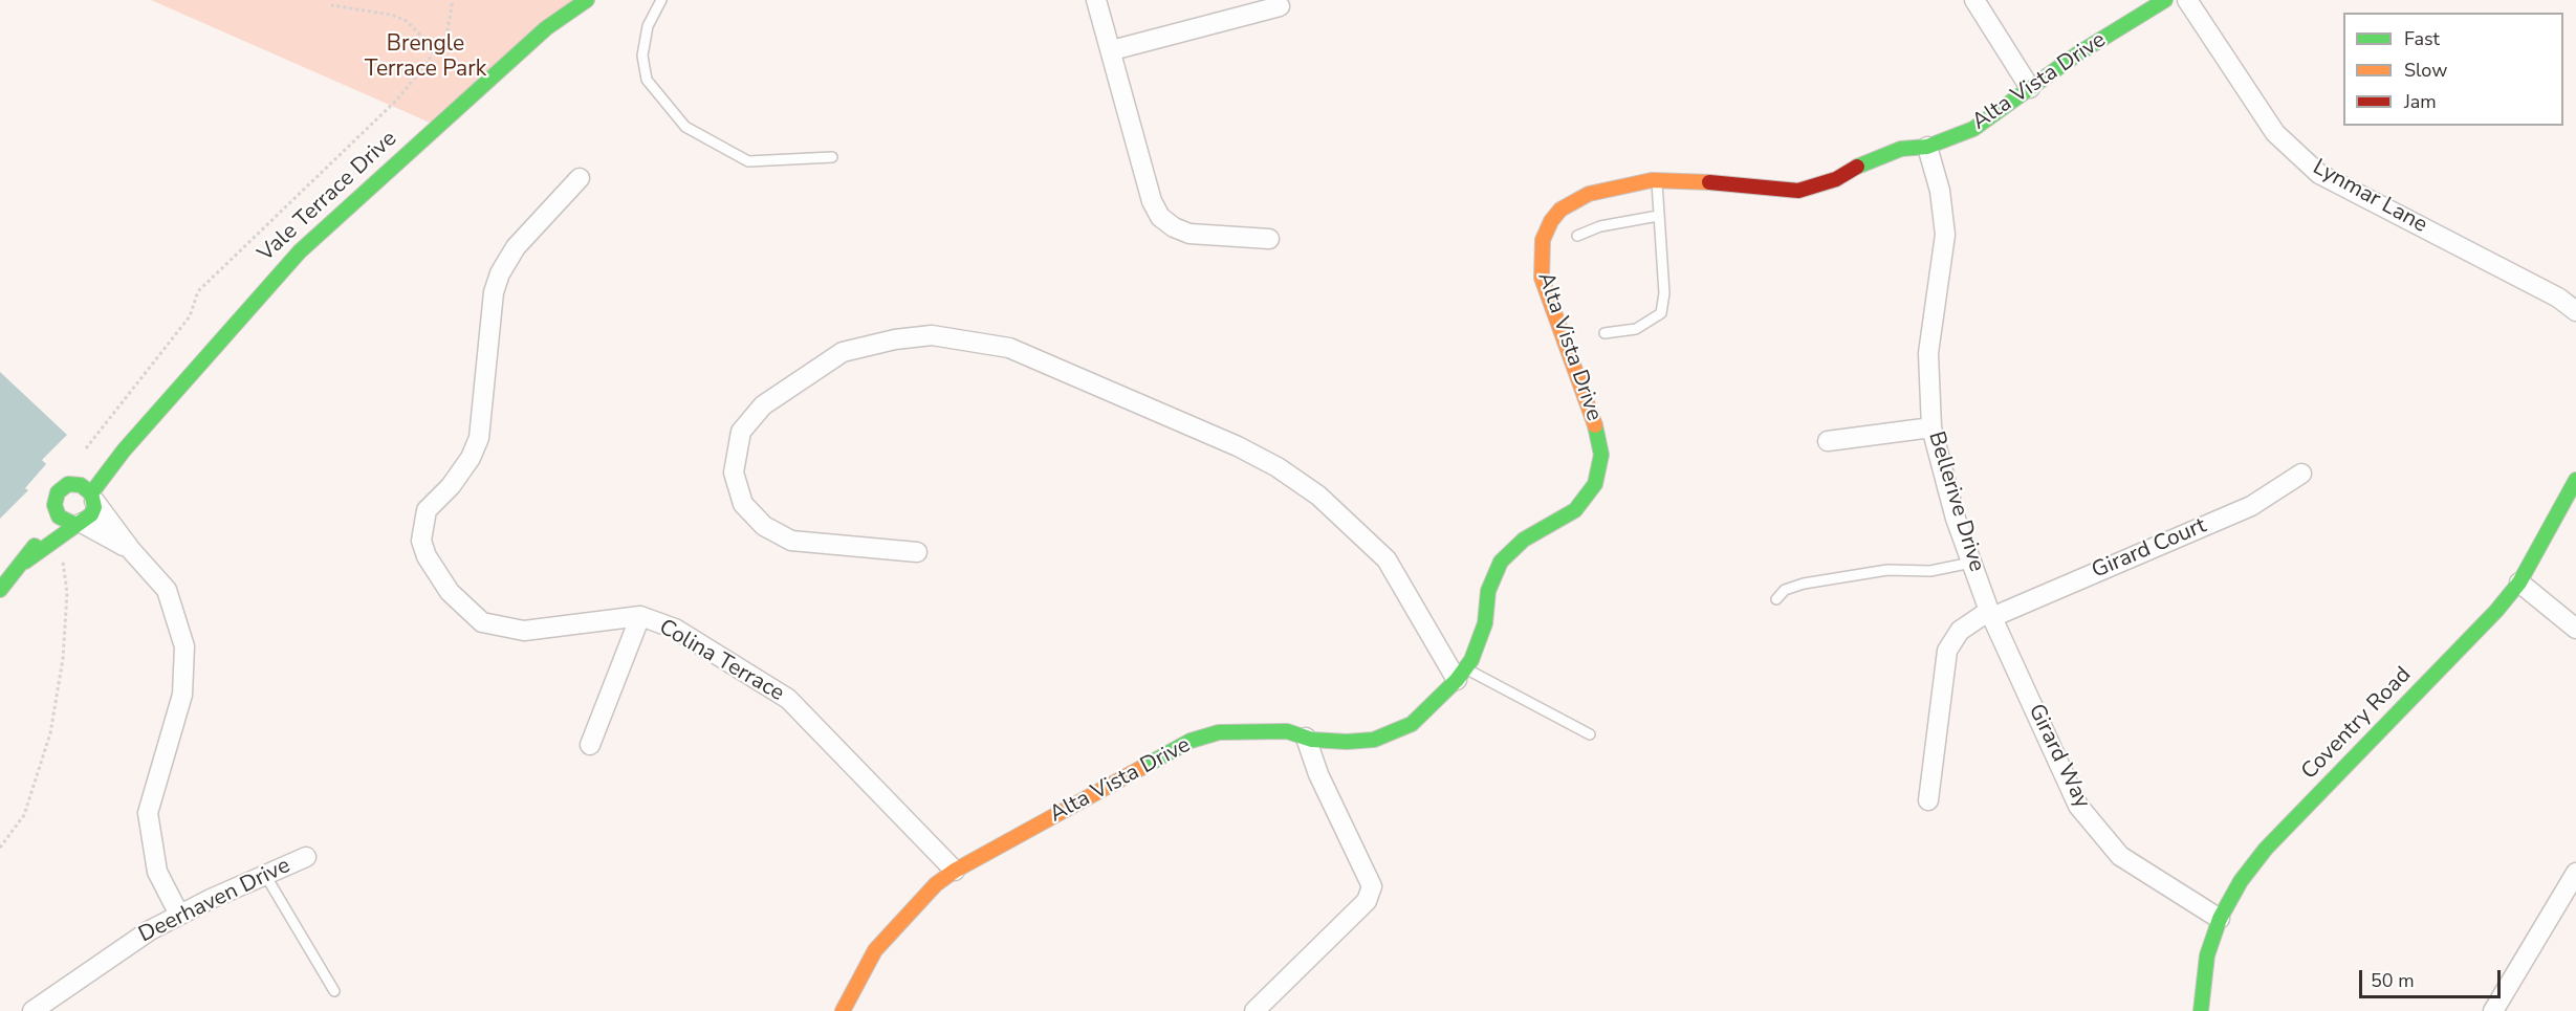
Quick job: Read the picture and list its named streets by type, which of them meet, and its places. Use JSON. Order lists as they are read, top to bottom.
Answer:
{
  "streets": {
    "street": [
      "Alta Vista Drive",
      "Vale Terrace Drive",
      "Lynmar Lane",
      "Bellerive Drive",
      "Girard Court",
      "Colina Terrace",
      "Coventry Road",
      "Girard Way",
      "Deerhaven Drive"
    ]
  },
  "crossings": [
    ["Alta Vista Drive", "Bellerive Drive"],
    ["Alta Vista Drive", "Colina Terrace"],
    ["Bellerive Drive", "Girard Court"],
    ["Bellerive Drive", "Girard Way"],
    ["Girard Court", "Girard Way"],
    ["Coventry Road", "Girard Way"]
  ],
  "parks": ["Brengle Terrace Park"],
  "legend": ["Fast", "Slow", "Jam"],
  "scale_bar": "50 m"
}
